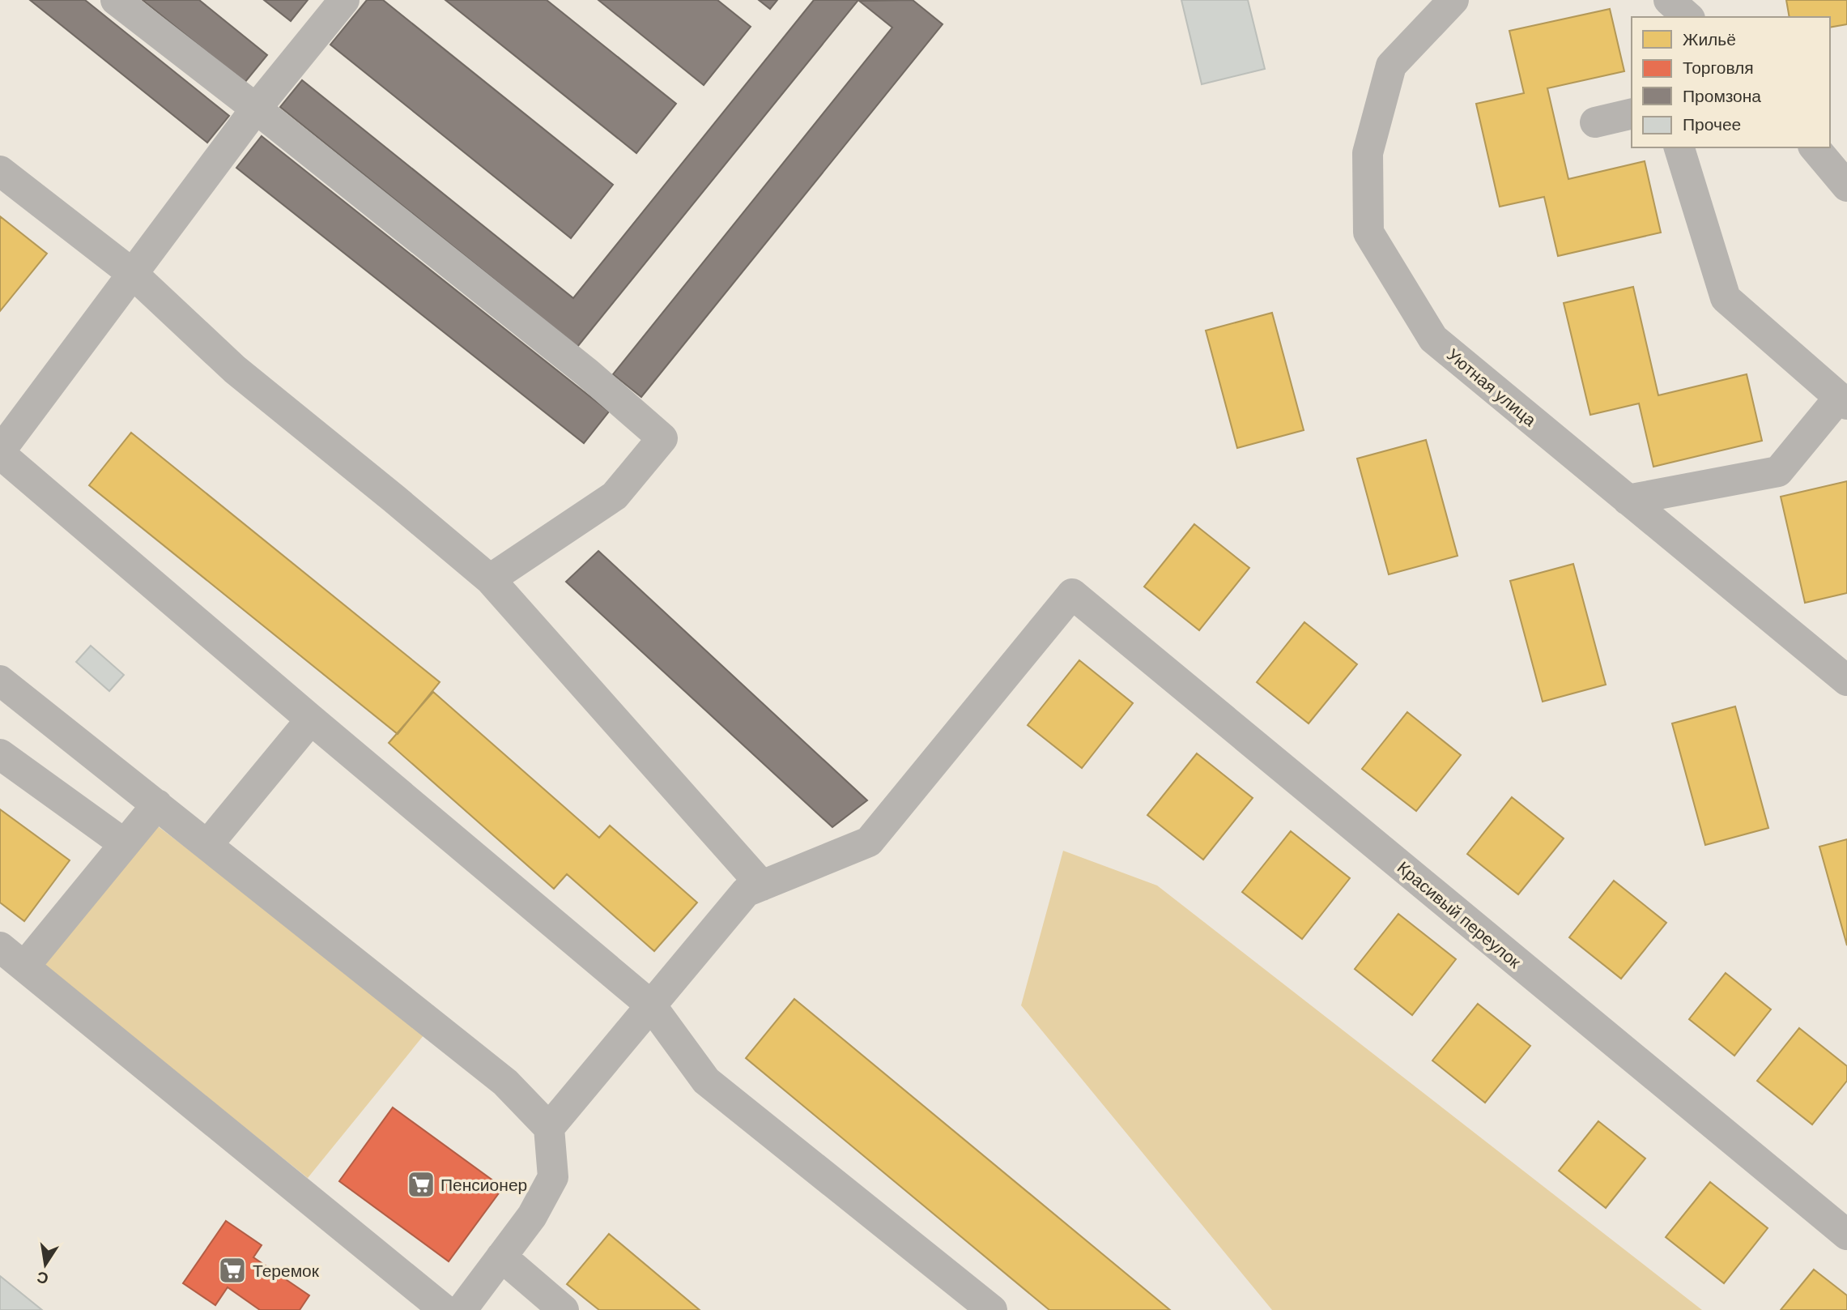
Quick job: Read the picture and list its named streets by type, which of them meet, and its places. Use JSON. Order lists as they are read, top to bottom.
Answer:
{
  "streets": {
    "street": ["Уютная улица", "Красивый переулок"]
  },
  "places": {
    "supermarket": ["Пенсионер", "Теремок"]
  },
  "legend": [
    "Жильё",
    "Торговля",
    "Промзона",
    "Прочее"
  ],
  "north": "bottom"
}
